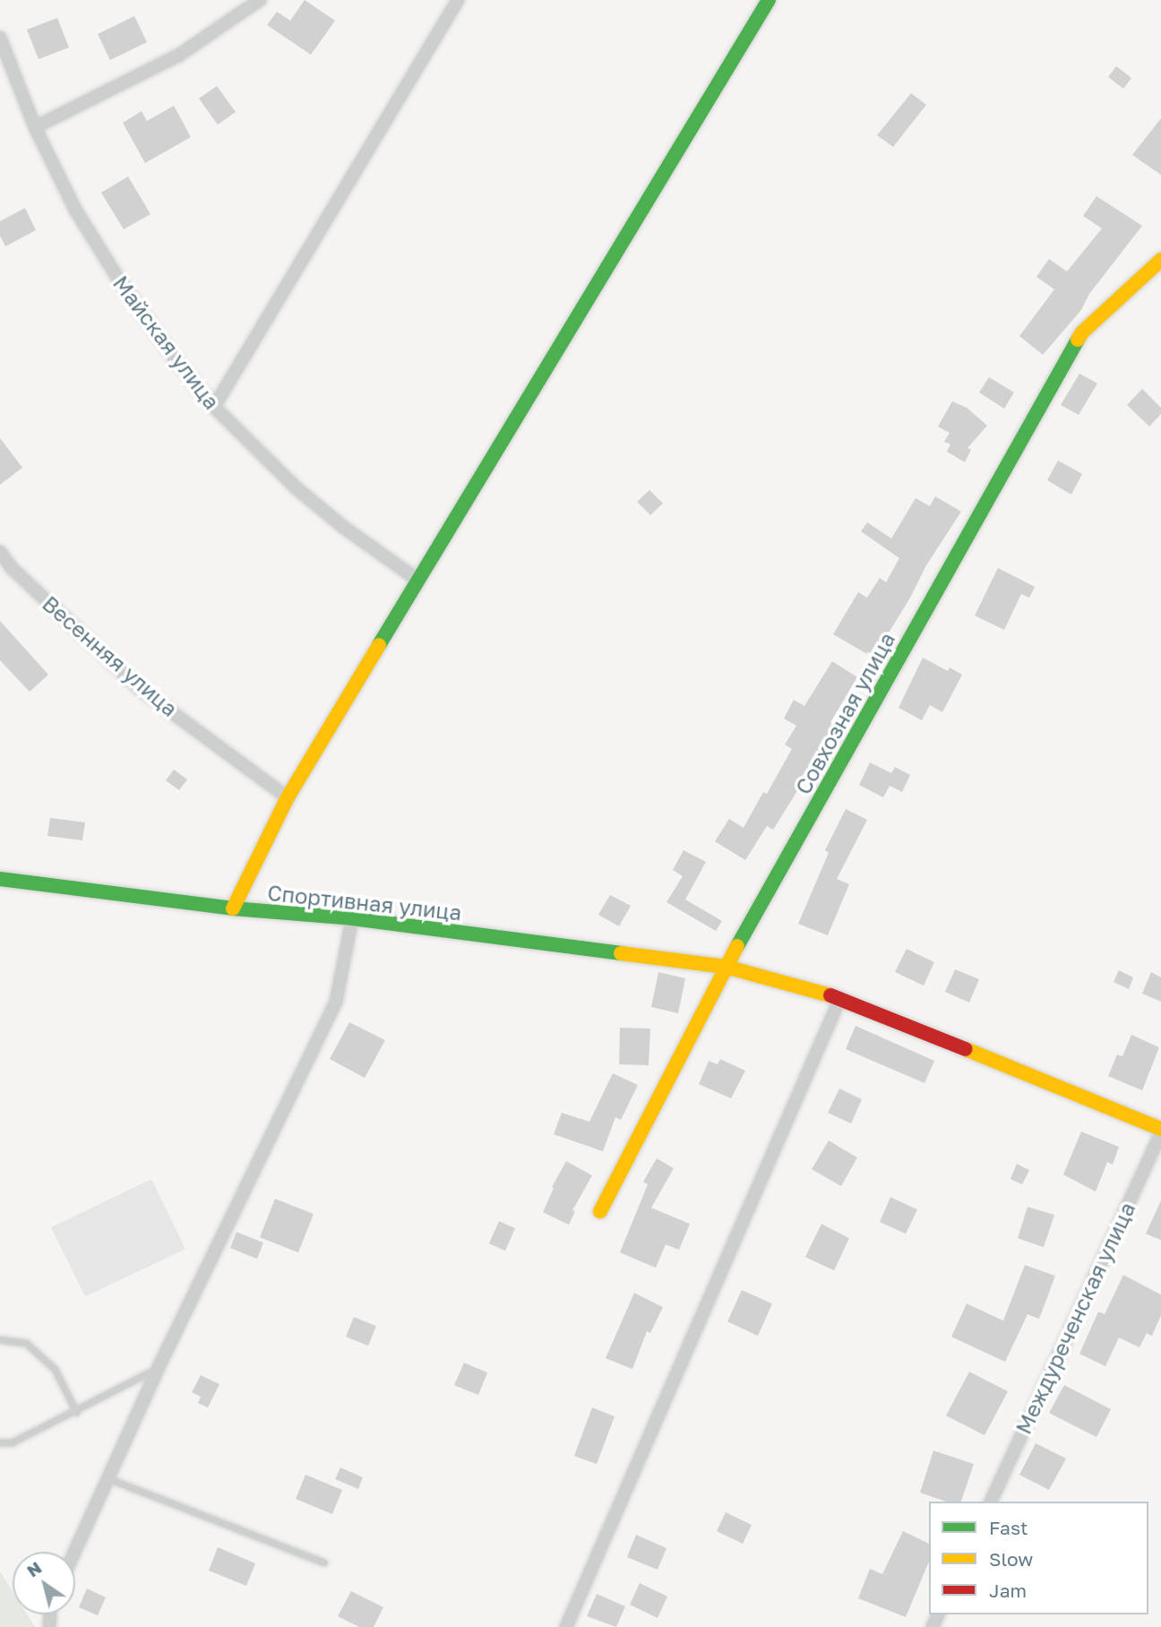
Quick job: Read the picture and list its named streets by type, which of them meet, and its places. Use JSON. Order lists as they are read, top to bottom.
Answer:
{
  "streets": {
    "street": [
      "Майская улица",
      "Весенняя улица",
      "Совхозная улица",
      "Спортивная улица",
      "Междуреченская улица"
    ]
  },
  "crossings": [
    ["Совхозная улица", "Спортивная улица"],
    ["Спортивная улица", "Междуреченская улица"]
  ],
  "legend": ["Fast", "Slow", "Jam"],
  "north": "top left"
}
